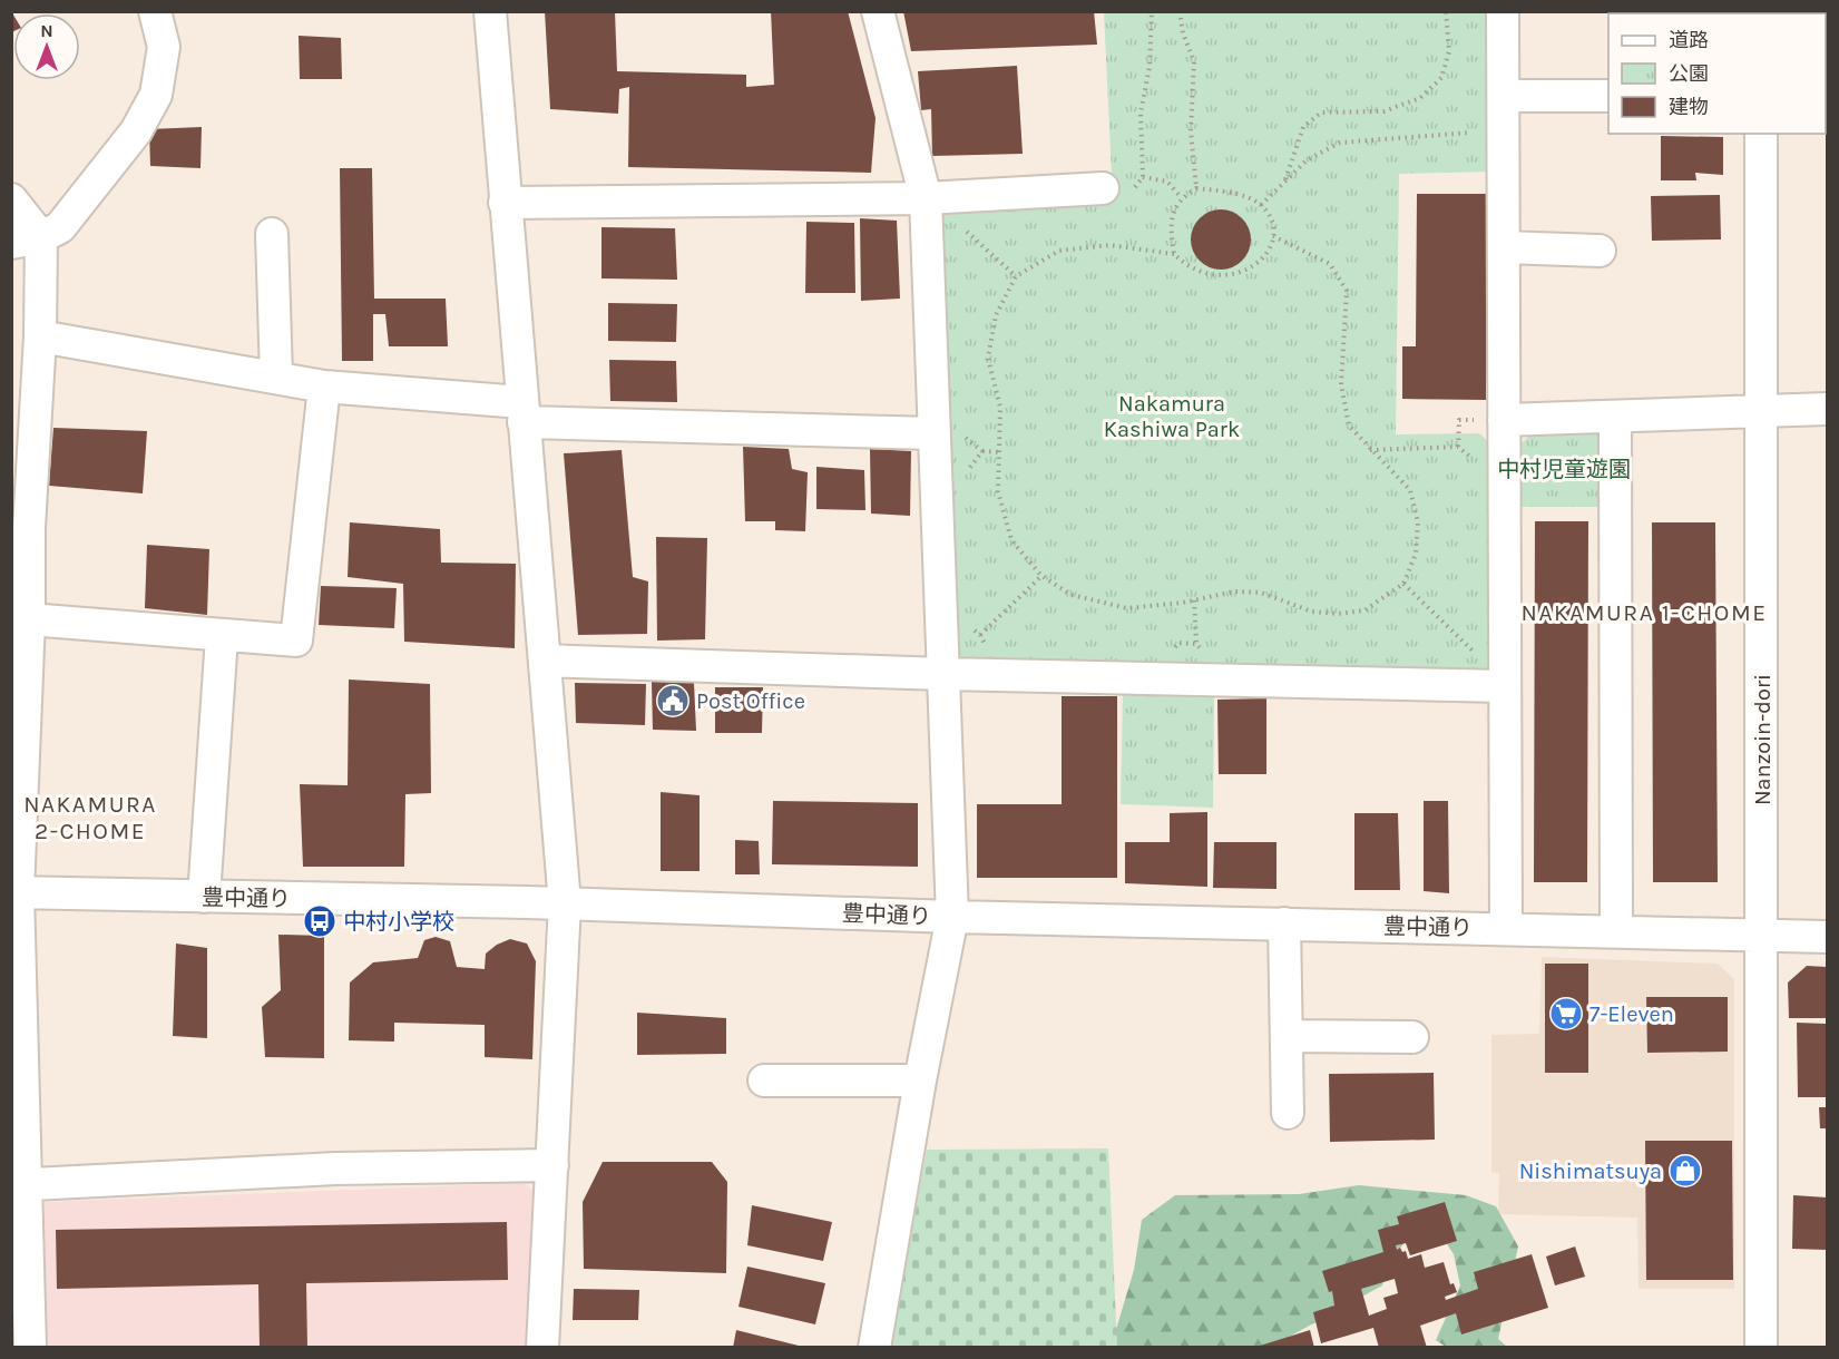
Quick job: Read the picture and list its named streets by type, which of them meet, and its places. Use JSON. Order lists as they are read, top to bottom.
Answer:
{
  "streets": {
    "street": ["Nanzoin-dori", "豊中通り"]
  },
  "crossings": [
    ["Nanzoin-dori", "豊中通り"]
  ],
  "districts": ["NAKAMURA 1-CHOME", "NAKAMURA 2-CHOME"],
  "parks": ["Nakamura Kashiwa Park", "中村児童遊園"],
  "places": {
    "public building": ["Post Office"],
    "bus stop": ["中村小学校"],
    "supermarket": ["7-Eleven"],
    "shop": ["Nishimatsuya"]
  },
  "legend": ["道路", "公園", "建物"],
  "north": "top"
}
